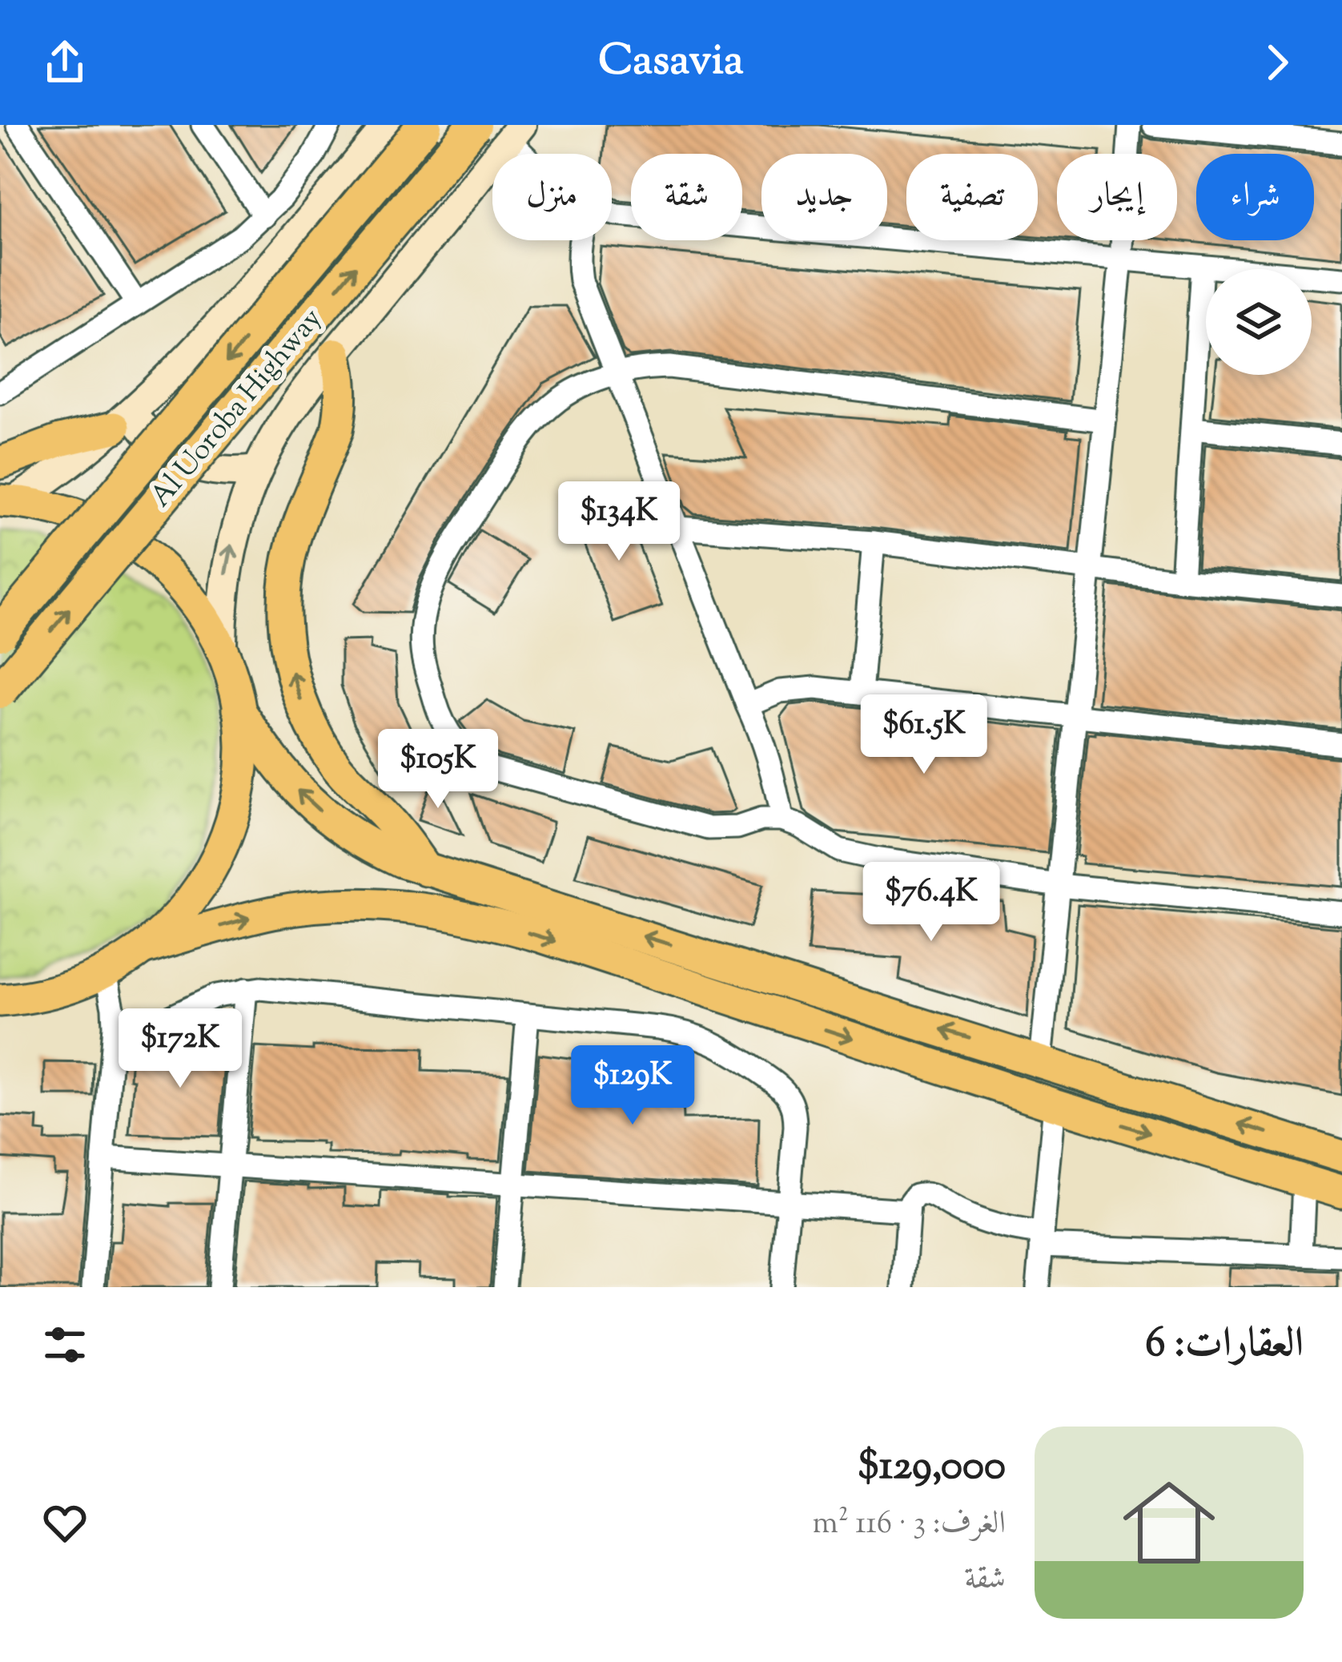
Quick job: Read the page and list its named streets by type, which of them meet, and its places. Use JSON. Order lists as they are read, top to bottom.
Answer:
{
  "streets": {
    "highway": ["Al Uoroba Highway"]
  },
  "page": {
    "header": "Casavia",
    "chip": [
      "شراء",
      "إيجار",
      "تصفية",
      "جديد",
      "شقة",
      "منزل"
    ],
    "price": [
      "$134K",
      "$61.5K",
      "$105K",
      "$76.4K",
      "$172K",
      "$129K"
    ],
    "heading": "العقارات: 6",
    "list": [
      {
        "name": "$129,000",
        "note": "الغرف: 3 · 116 m² · شقة"
      }
    ]
  }
}
